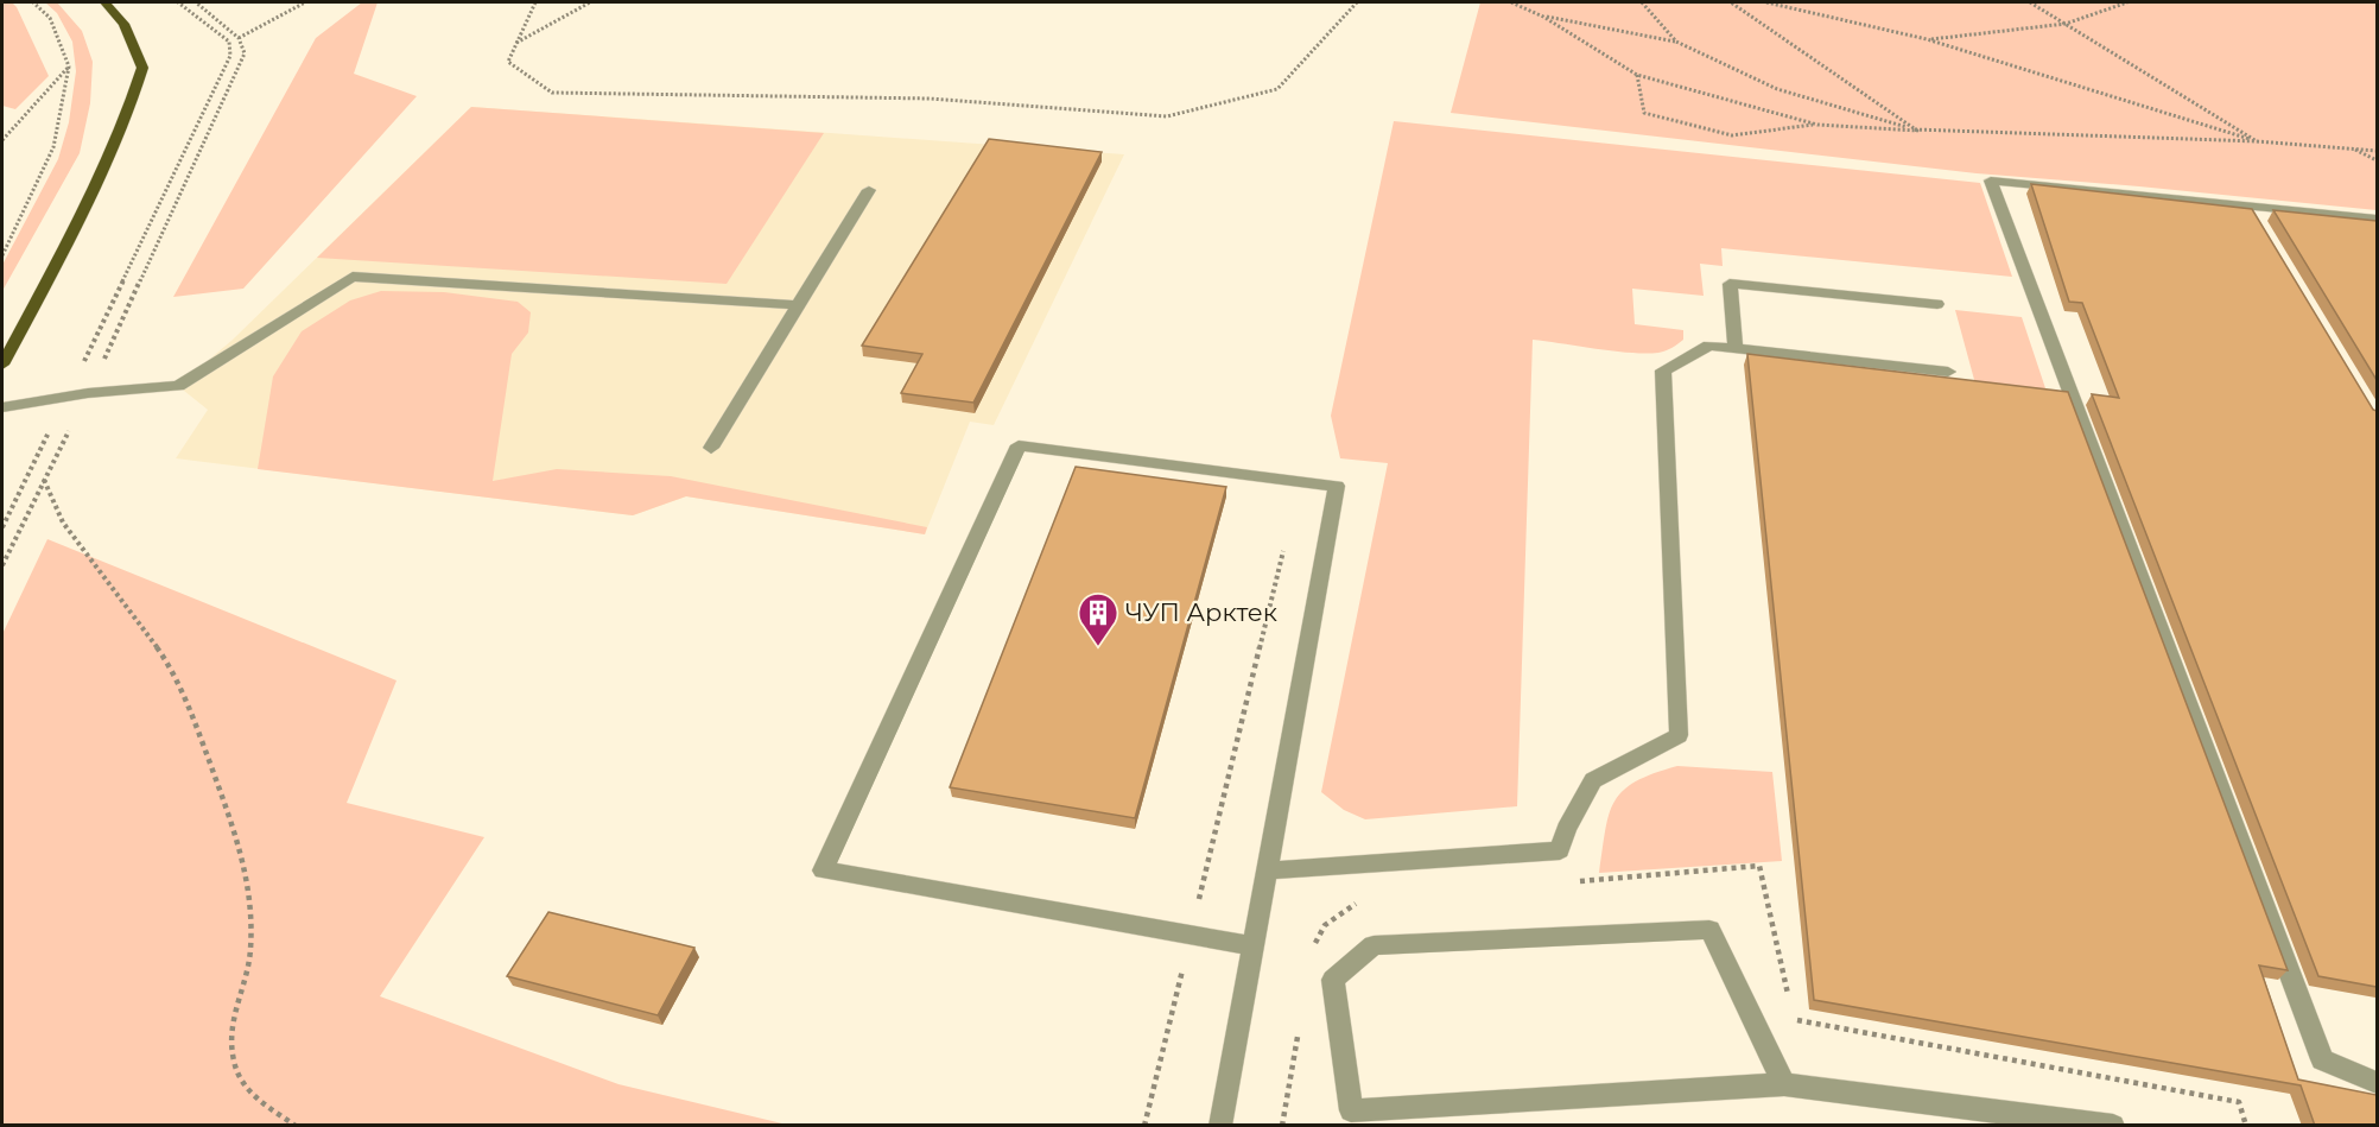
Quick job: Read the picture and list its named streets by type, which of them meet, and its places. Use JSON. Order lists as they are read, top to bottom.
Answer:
{
  "places": {
    "building": ["ЧУП Арктек"]
  }
}
